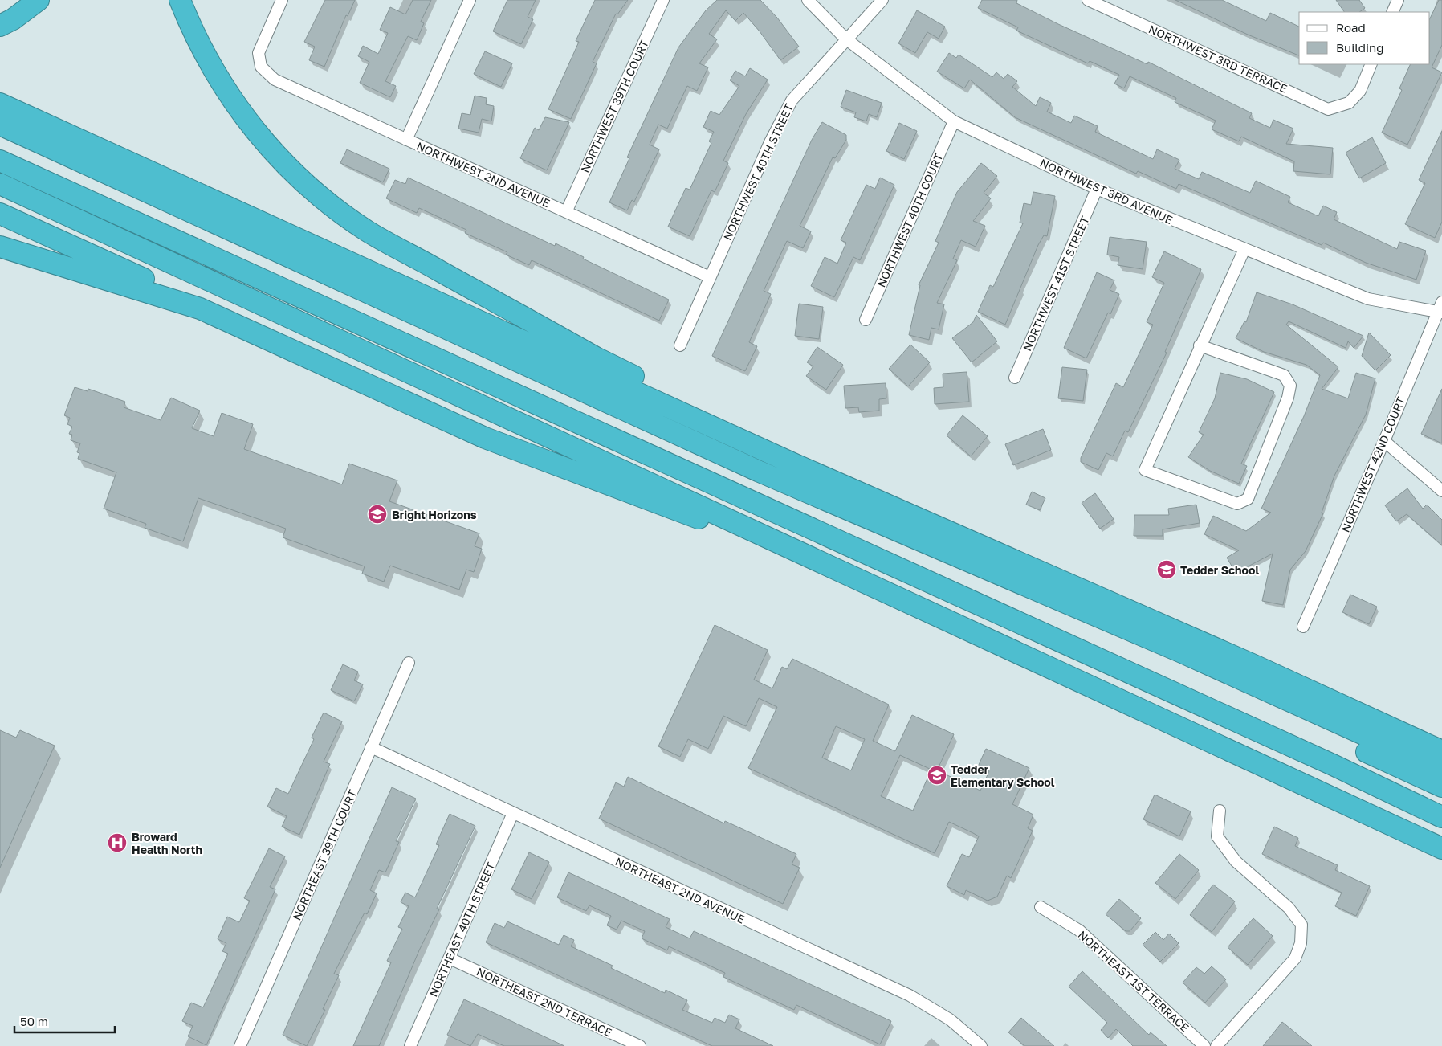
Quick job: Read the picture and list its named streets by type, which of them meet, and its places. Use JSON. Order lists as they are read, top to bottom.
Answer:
{
  "streets": {
    "street": [
      "NORTHWEST 3RD TERRACE",
      "NORTHWEST 39TH COURT",
      "NORTHWEST 40TH STREET",
      "NORTHWEST 2ND AVENUE",
      "NORTHWEST 3RD AVENUE",
      "NORTHWEST 40TH COURT",
      "NORTHWEST 41ST STREET",
      "NORTHWEST 42ND COURT",
      "NORTHEAST 39TH COURT",
      "NORTHEAST 2ND AVENUE",
      "NORTHEAST 40TH STREET",
      "NORTHEAST 1ST TERRACE",
      "NORTHEAST 2ND TERRACE"
    ]
  },
  "crossings": [
    ["NORTHWEST 39TH COURT", "NORTHWEST 2ND AVENUE"],
    ["NORTHWEST 40TH STREET", "NORTHWEST 2ND AVENUE"],
    ["NORTHWEST 40TH STREET", "NORTHWEST 3RD AVENUE"],
    ["NORTHWEST 3RD AVENUE", "NORTHWEST 40TH COURT"],
    ["NORTHWEST 3RD AVENUE", "NORTHWEST 41ST STREET"],
    ["NORTHWEST 3RD AVENUE", "NORTHWEST 42ND COURT"],
    ["NORTHEAST 39TH COURT", "NORTHEAST 2ND AVENUE"],
    ["NORTHEAST 2ND AVENUE", "NORTHEAST 40TH STREET"],
    ["NORTHEAST 40TH STREET", "NORTHEAST 2ND TERRACE"]
  ],
  "places": {
    "school or university": ["Bright Horizons", "Tedder School", "Tedder Elementary School"],
    "hospital": ["Broward Health North"]
  },
  "legend": ["Road", "Building"],
  "scale_bar": "50 m"
}
